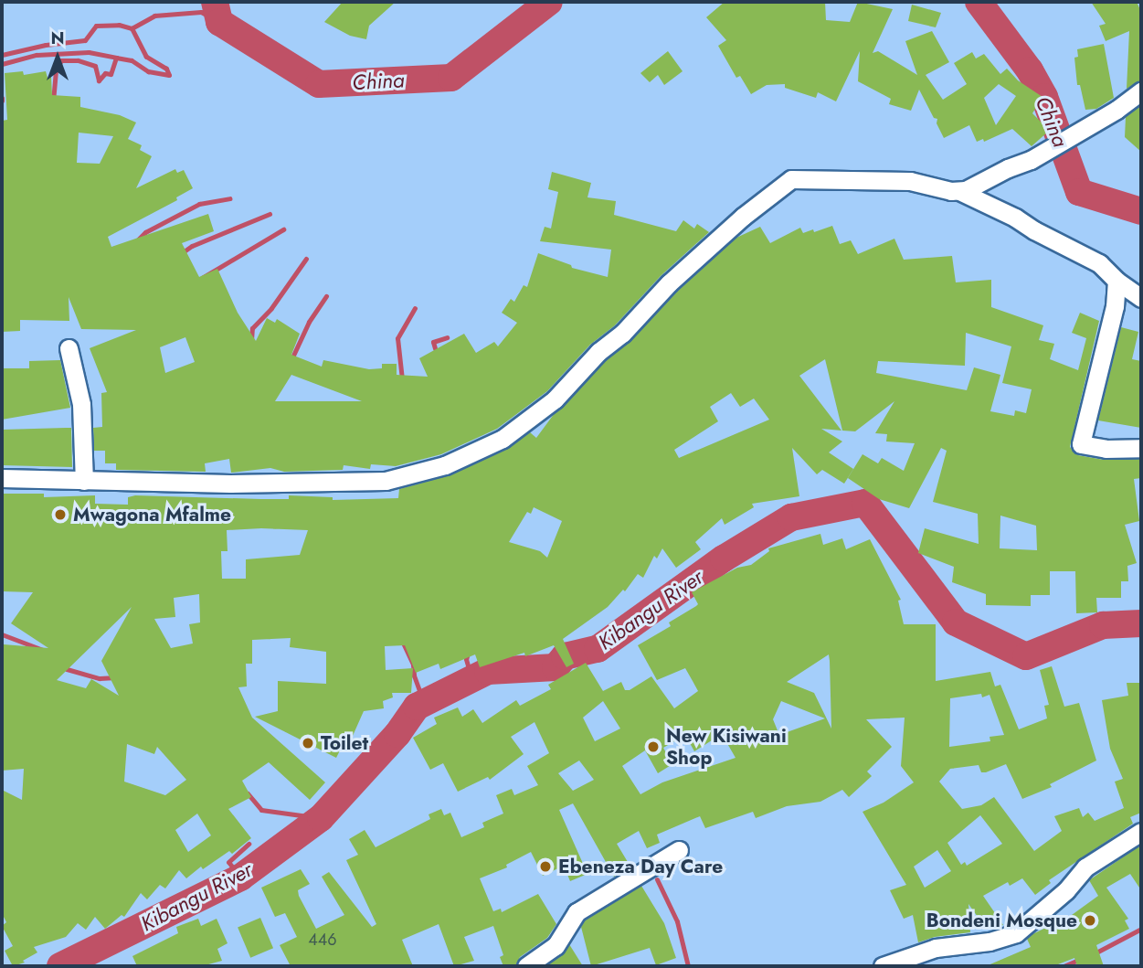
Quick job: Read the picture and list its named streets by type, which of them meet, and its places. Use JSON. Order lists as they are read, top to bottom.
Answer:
{
  "water": ["China", "Kibangu River"],
  "places": [
    "Mwagona Mfalme",
    "Toilet",
    "New Kisiwani Shop",
    "Ebeneza Day Care",
    "Bondeni Mosque"
  ],
  "house_numbers": ["446"],
  "north": "top"
}
